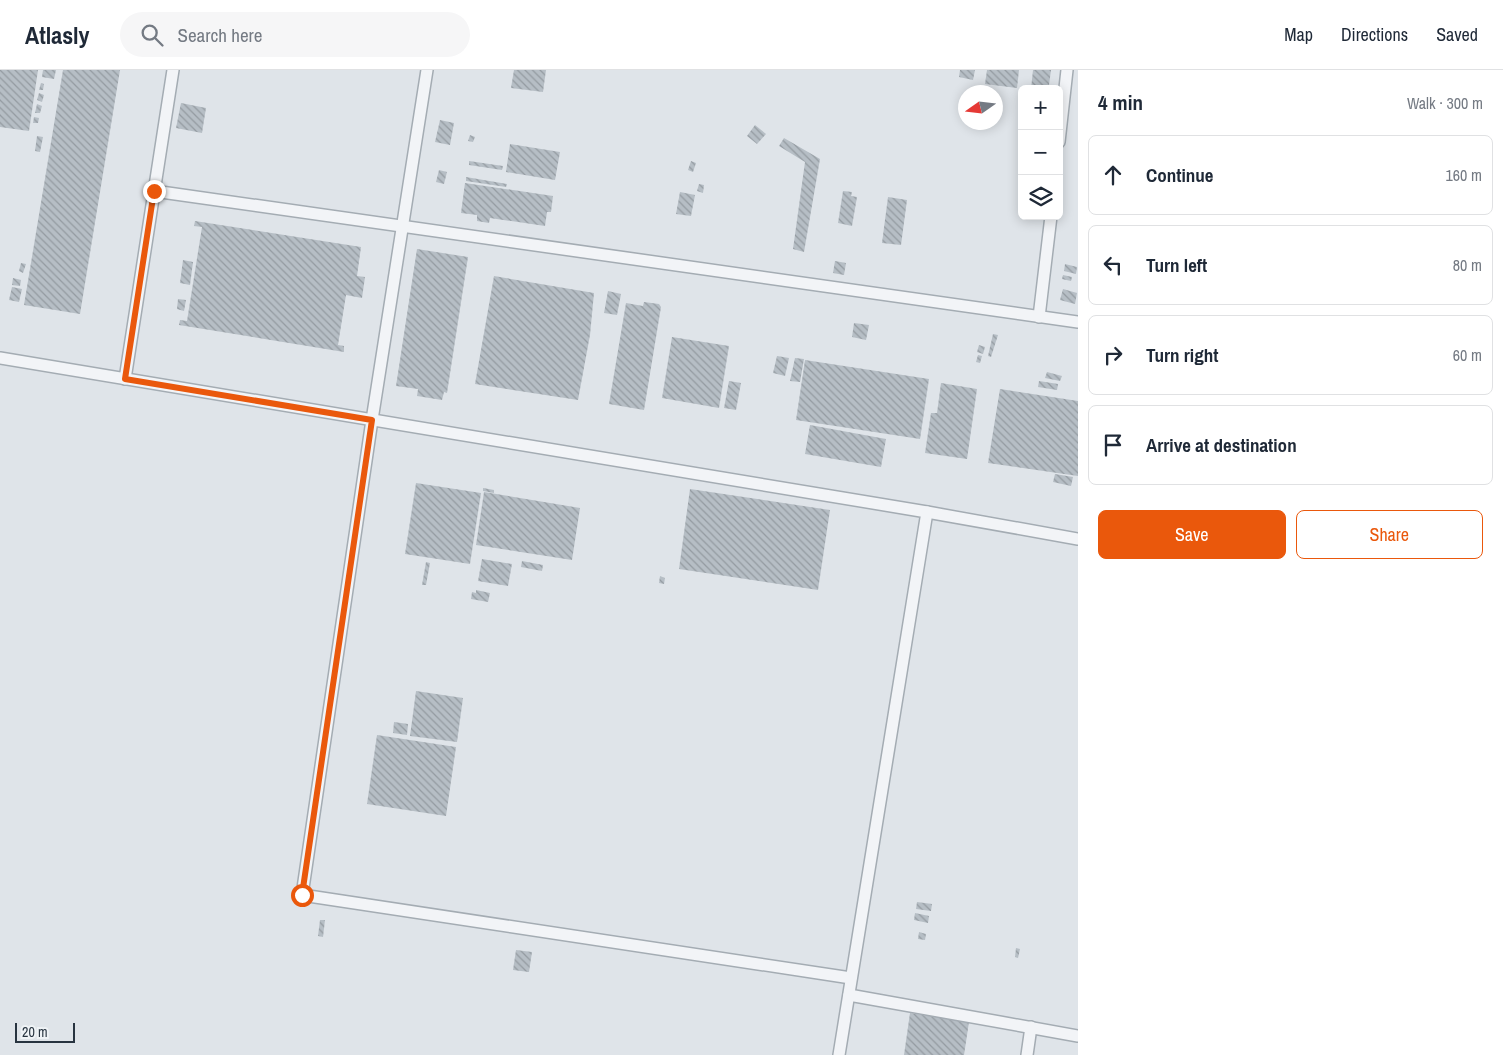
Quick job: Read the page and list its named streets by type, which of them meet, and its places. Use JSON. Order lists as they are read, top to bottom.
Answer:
{
  "scale_bar": "20 m",
  "north": "left",
  "page": {
    "header": "Atlasly",
    "search": "Search here",
    "nav": ["Map", "Directions", "Saved"],
    "heading": ["4 min", "Walk · 300 m"],
    "map_buttons": ["+", "−"],
    "list": [
      ["Continue", "160 m"],
      ["Turn left", "80 m"],
      ["Turn right", "60 m"],
      "Arrive at destination"
    ],
    "buttons": ["Save", "Share"],
    "scale": "20 m"
  }
}
